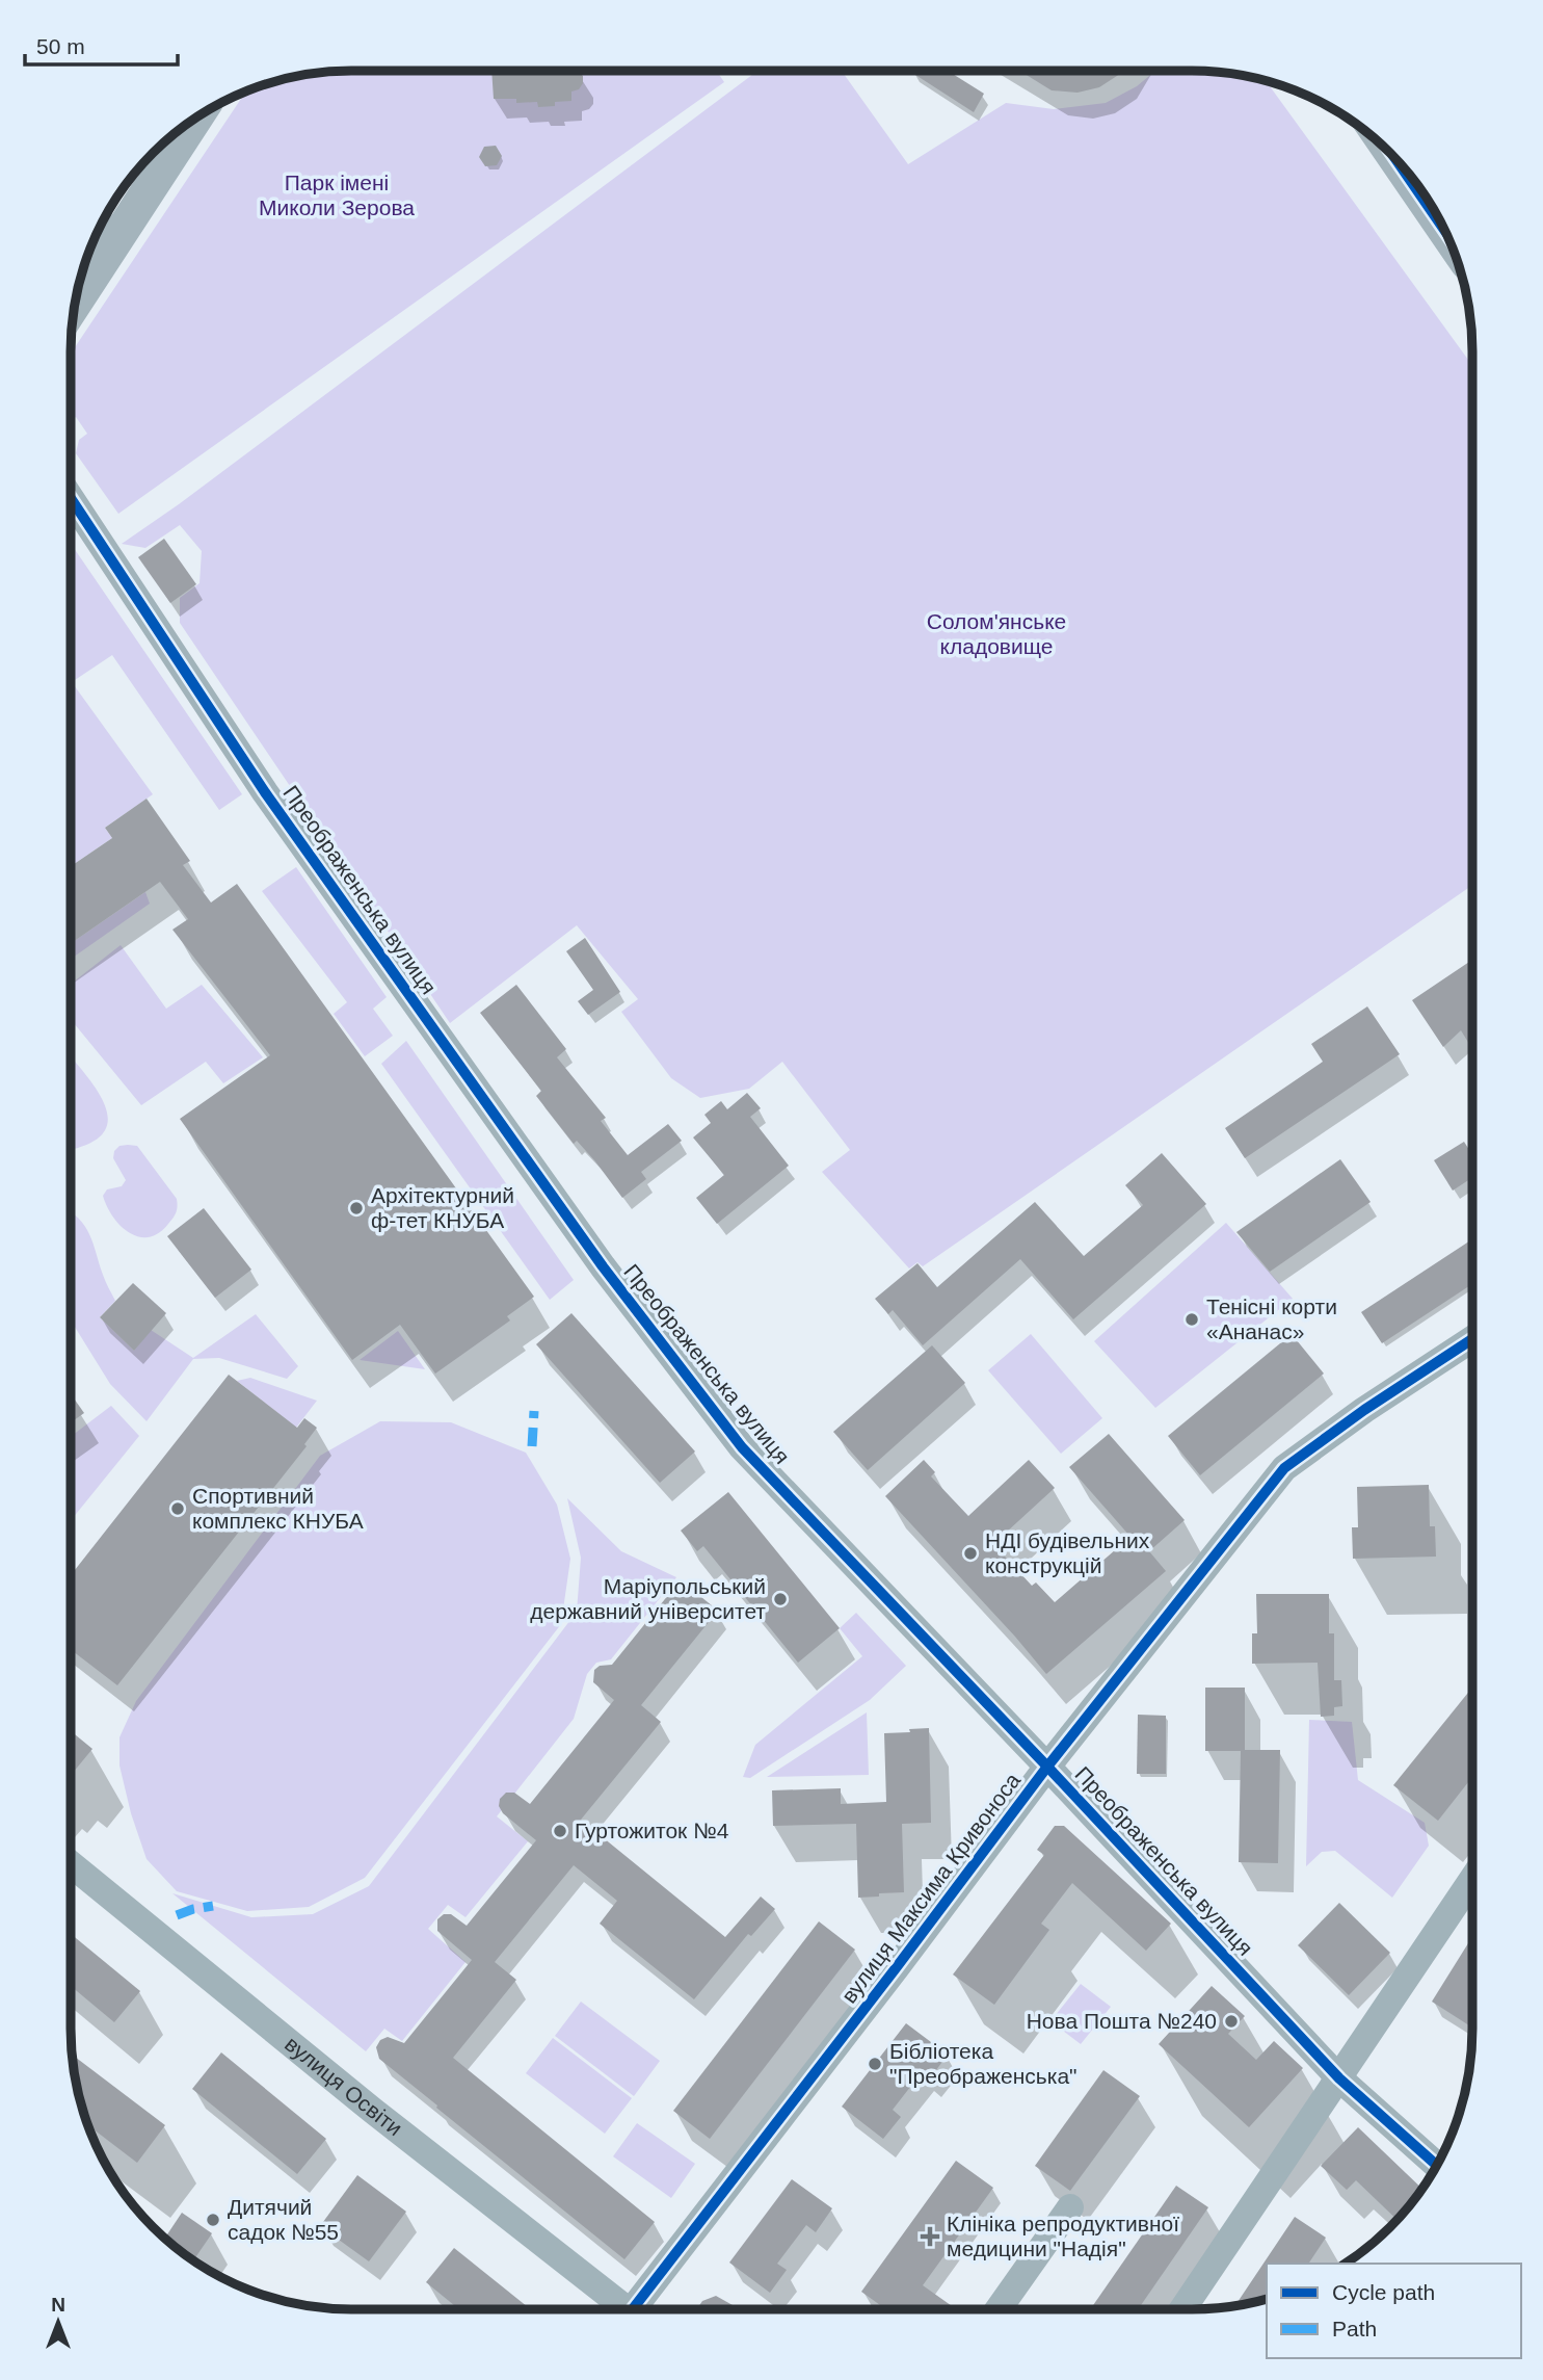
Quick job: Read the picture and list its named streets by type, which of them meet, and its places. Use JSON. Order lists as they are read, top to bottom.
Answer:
{
  "streets": {
    "street": ["Преображенська вулиця", "вулиця Максима Кривоноса", "вулиця Освіти"]
  },
  "crossings": [
    ["Преображенська вулиця", "вулиця Максима Кривоноса"]
  ],
  "parks": ["Парк імені Миколи Зерова", "Солом'янське кладовище"],
  "places": {
    "other": [
      "Архітектурний ф-тет КНУБА",
      "Тенісні корти «Ананас»",
      "Спортивний комплекс КНУБА",
      "НДІ будівельних конструкцій",
      "Маріупольський державний університет",
      "Гуртожиток №4",
      "Нова Пошта №240",
      "Бібліотека \"Преображенська\"",
      "Дитячий садок №55"
    ],
    "health": ["Клініка репродуктивної медицини \"Надія\""]
  },
  "legend": ["Cycle path", "Path"],
  "scale_bar": "50 m",
  "north": "top"
}
